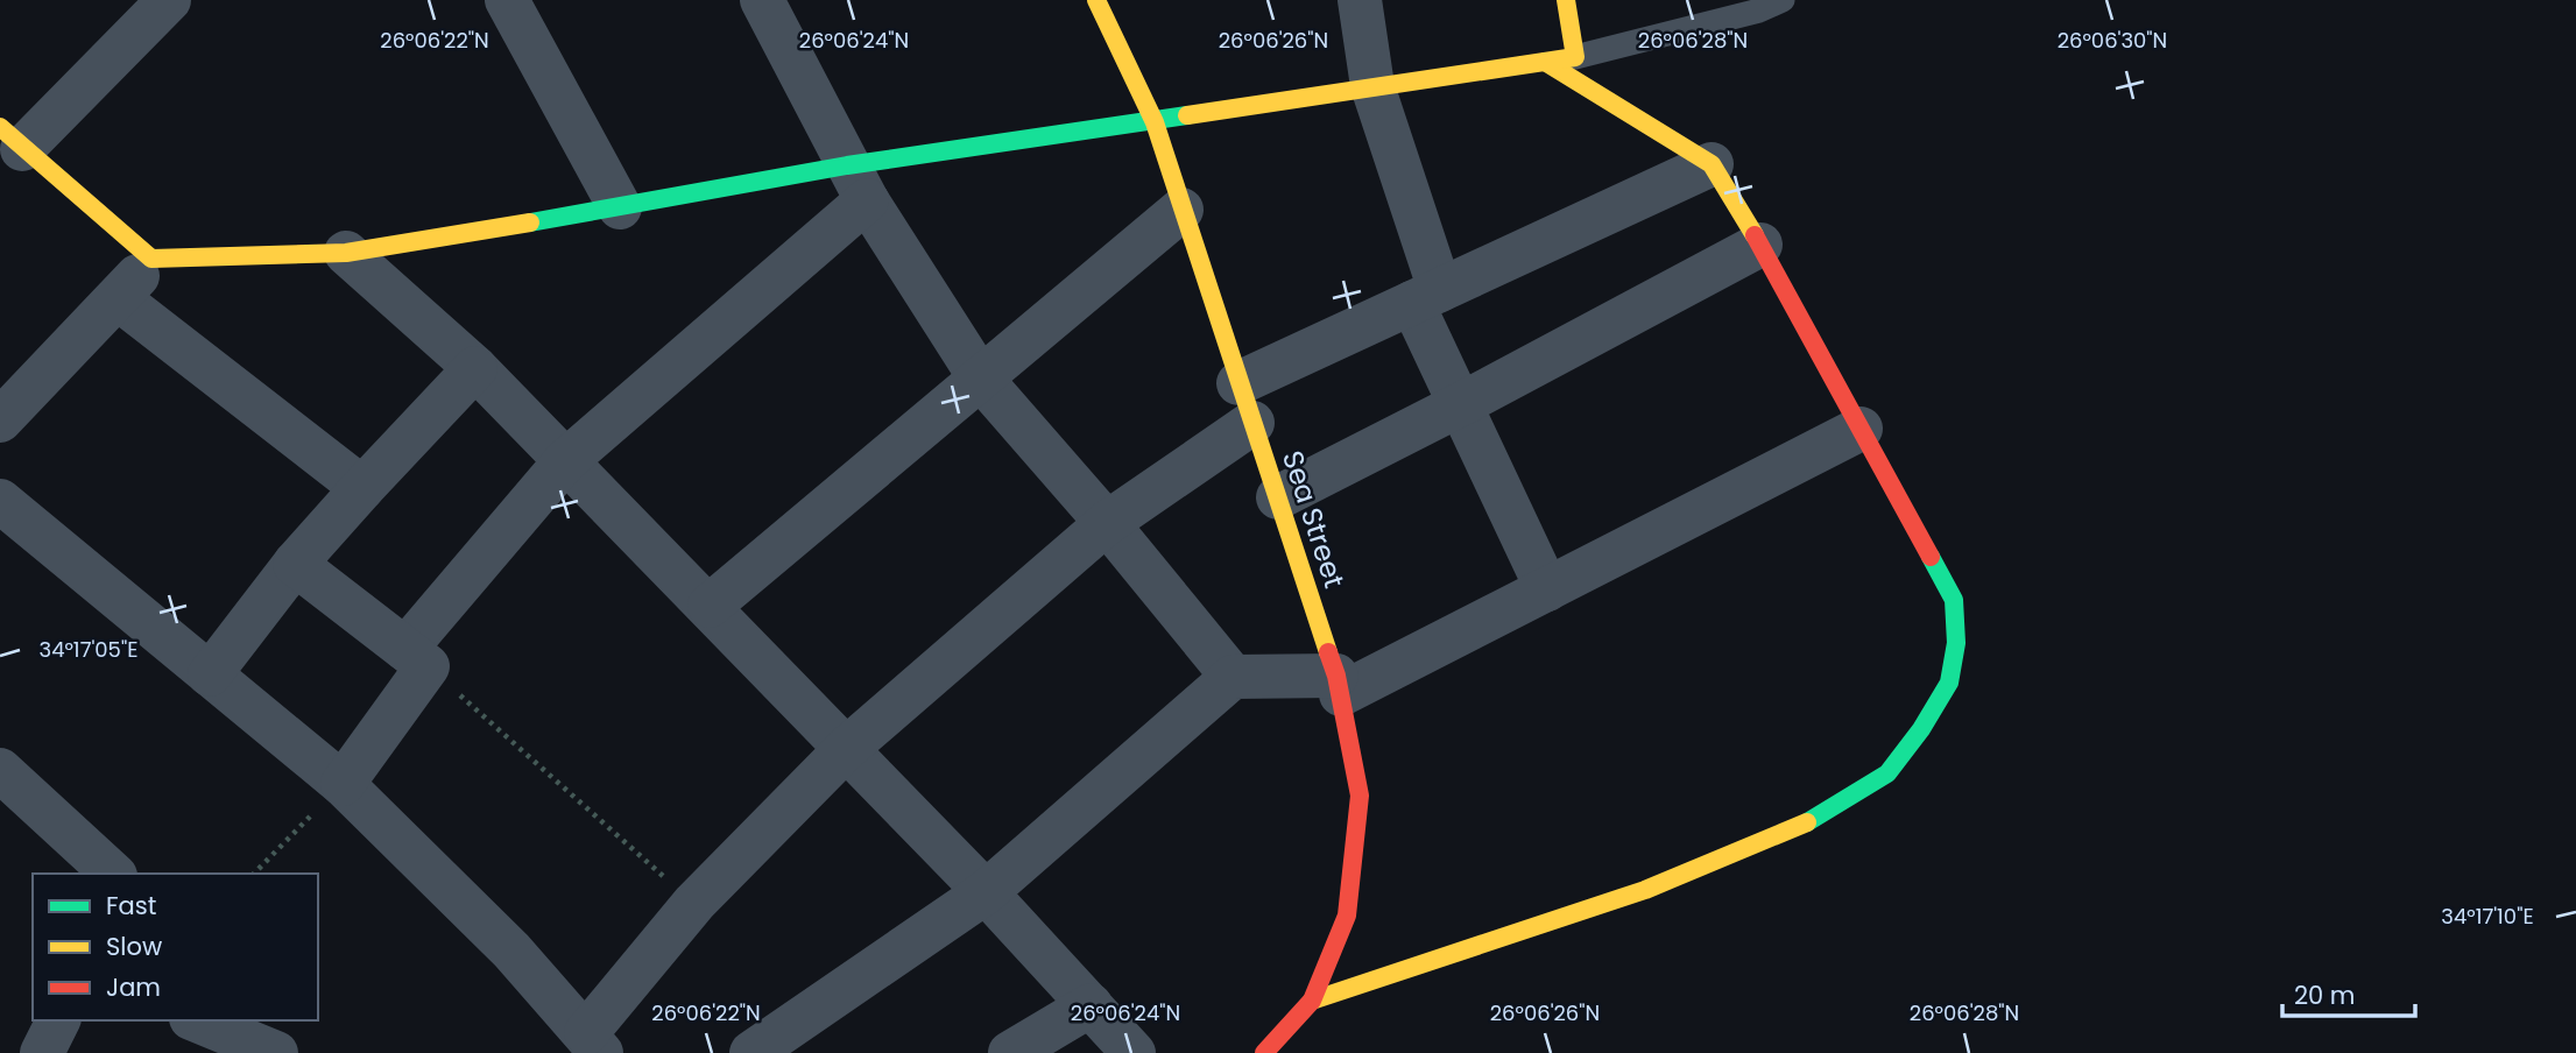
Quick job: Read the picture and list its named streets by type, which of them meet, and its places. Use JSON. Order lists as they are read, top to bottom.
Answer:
{
  "streets": {
    "street": ["Sea Street"]
  },
  "legend": ["Fast", "Slow", "Jam"],
  "scale_bar": "20 m",
  "coordinates": [
    "26°06'22\"N",
    "26°06'24\"N",
    "26°06'26\"N",
    "26°06'28\"N",
    "26°06'30\"N",
    "34°17'05\"E",
    "34°17'10\"E"
  ]
}
